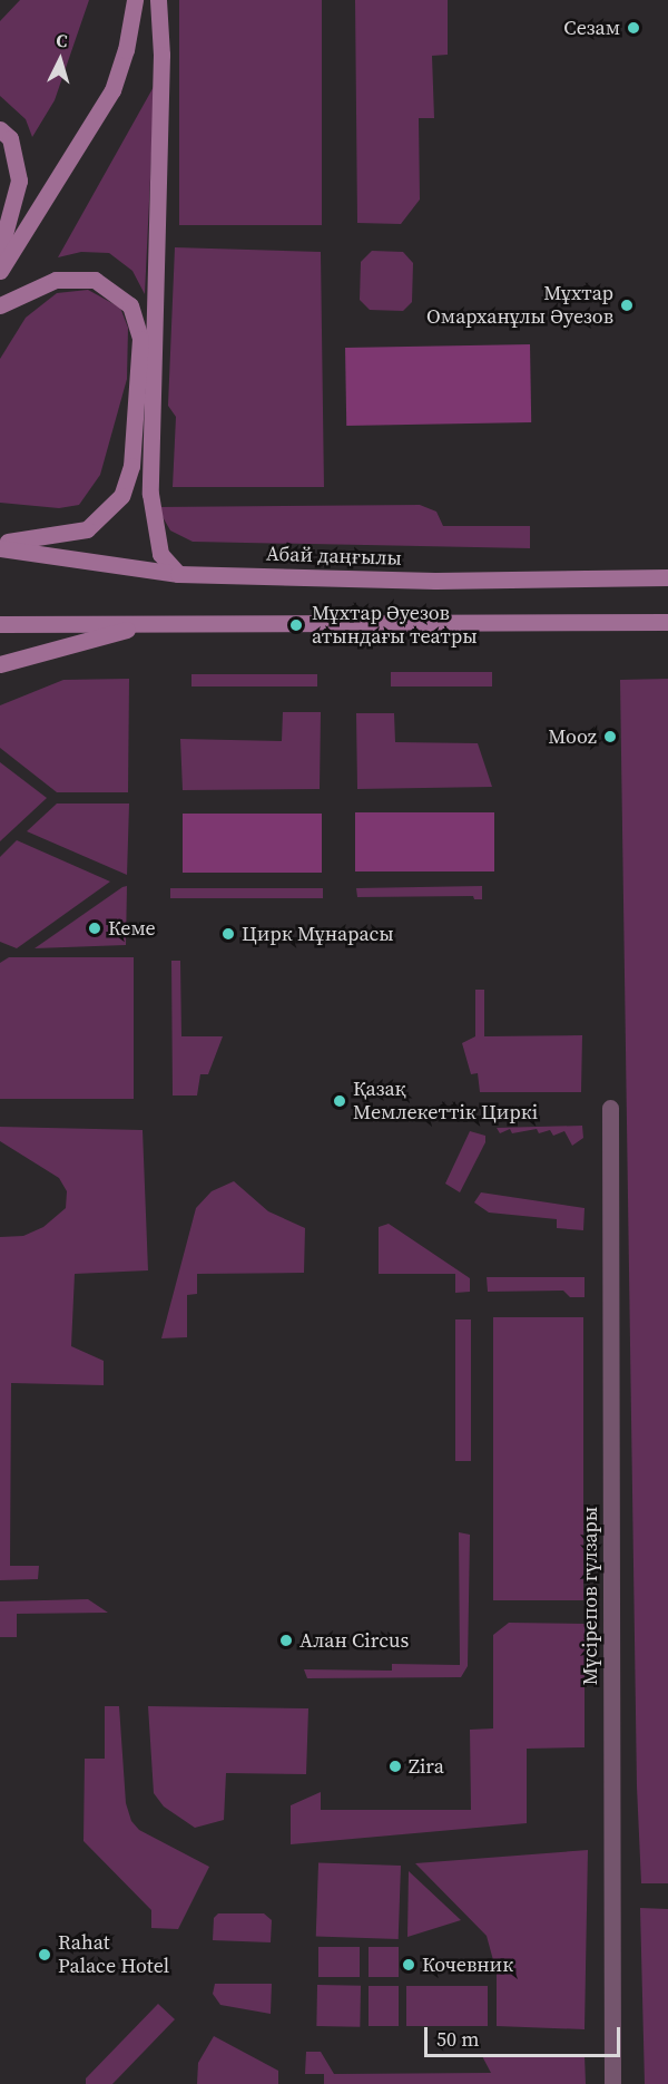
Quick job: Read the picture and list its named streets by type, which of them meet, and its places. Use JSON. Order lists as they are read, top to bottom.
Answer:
{
  "streets": {
    "main road": ["Абай даңғылы"],
    "street": ["Мүсірепов гүлзары"]
  },
  "places": [
    "Сезам",
    "Мұхтар Омарханұлы Әуезов",
    "Мұхтар Әуезов атындағы театры",
    "Mooz",
    "Кеме",
    "Цирк Мұнарасы",
    "Қазақ Мемлекеттік Циркі",
    "Алан Circus",
    "Zira",
    "Rahat Palace Hotel",
    "Кочевник"
  ],
  "scale_bar": "50 m",
  "north": "top"
}
